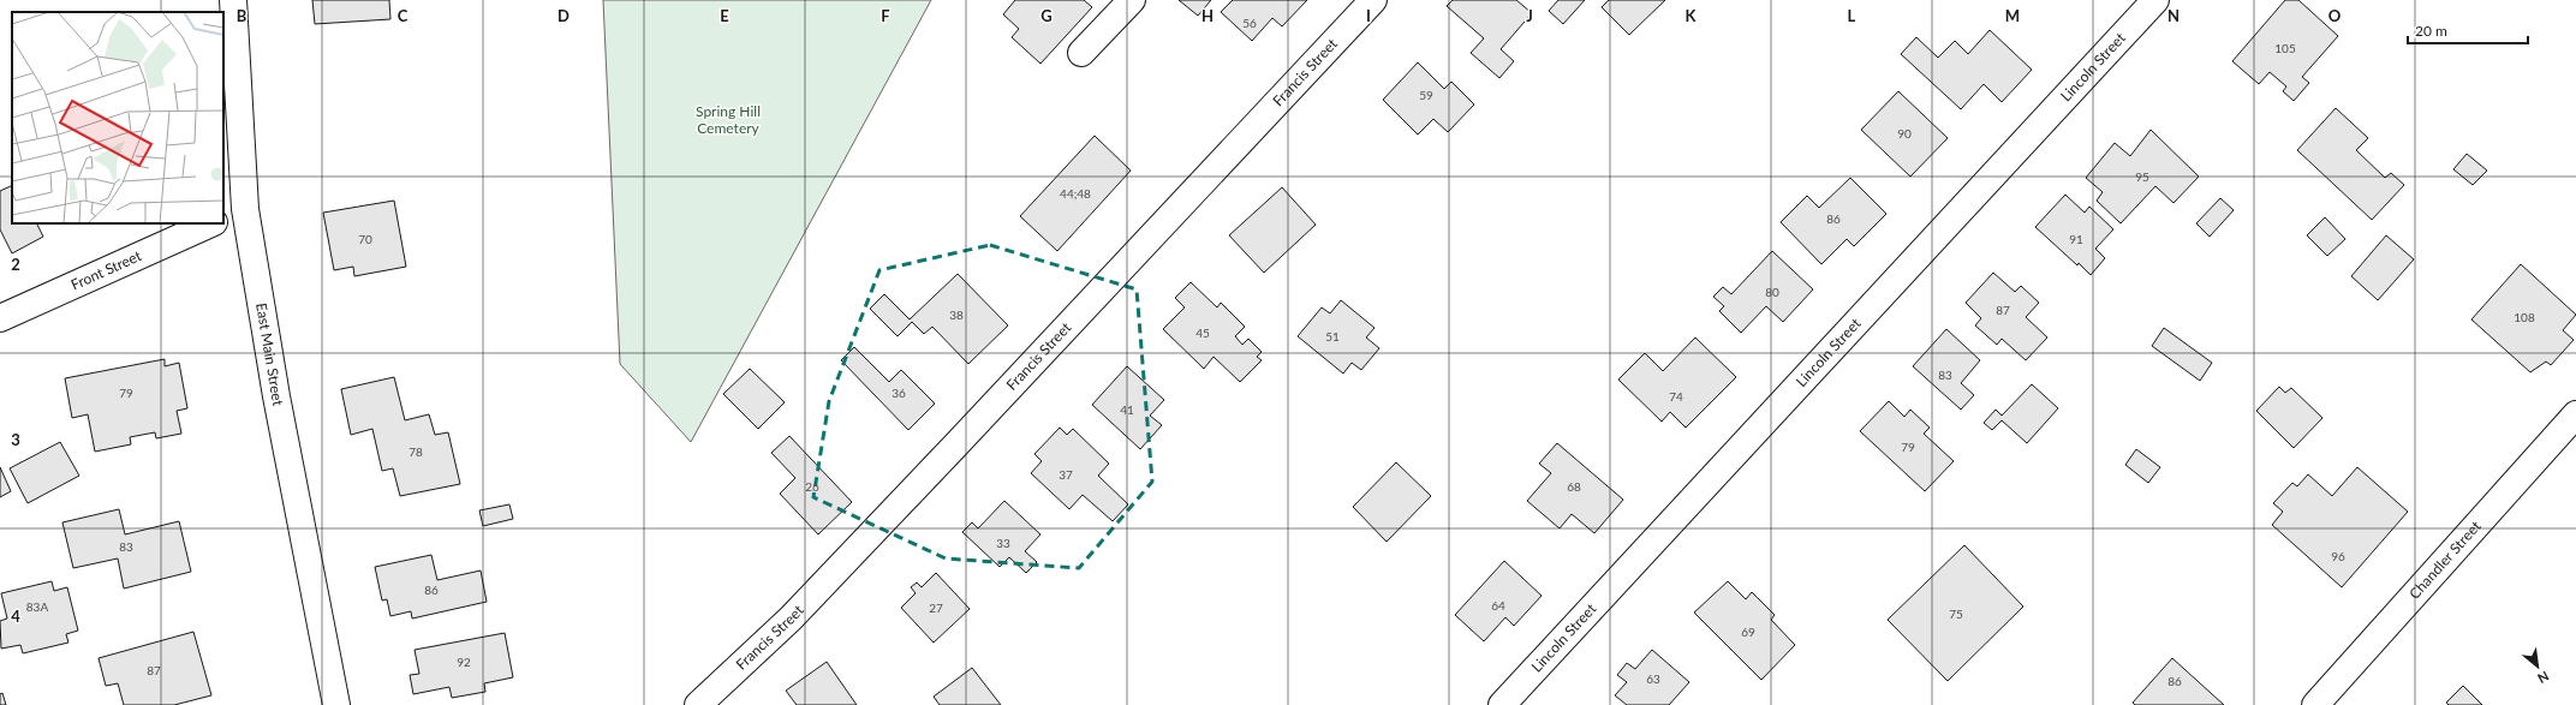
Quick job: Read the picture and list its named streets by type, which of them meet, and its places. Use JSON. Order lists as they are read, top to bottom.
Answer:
{
  "streets": {
    "street": [
      "Lincoln Street",
      "Francis Street",
      "Front Street",
      "East Main Street",
      "Chandler Street"
    ]
  },
  "parks": ["Spring Hill Cemetery"],
  "house_numbers": [
    "56",
    "105",
    "59",
    "90",
    "95",
    "44;48",
    "86",
    "70",
    "91",
    "80",
    "87",
    "38",
    "108",
    "45",
    "51",
    "83",
    "79",
    "36",
    "74",
    "41",
    "79",
    "78",
    "37",
    "26",
    "68",
    "33",
    "83",
    "96",
    "86",
    "64",
    "83A",
    "27",
    "75",
    "69",
    "92",
    "87",
    "63",
    "86"
  ],
  "scale_bar": "20 m",
  "north": "bottom right",
  "grid": {
    "columns": [
      "B",
      "C",
      "D",
      "E",
      "F",
      "G",
      "H",
      "I",
      "J",
      "K",
      "L",
      "M",
      "N",
      "O"
    ],
    "rows": ["2", "3", "4"]
  }
}
